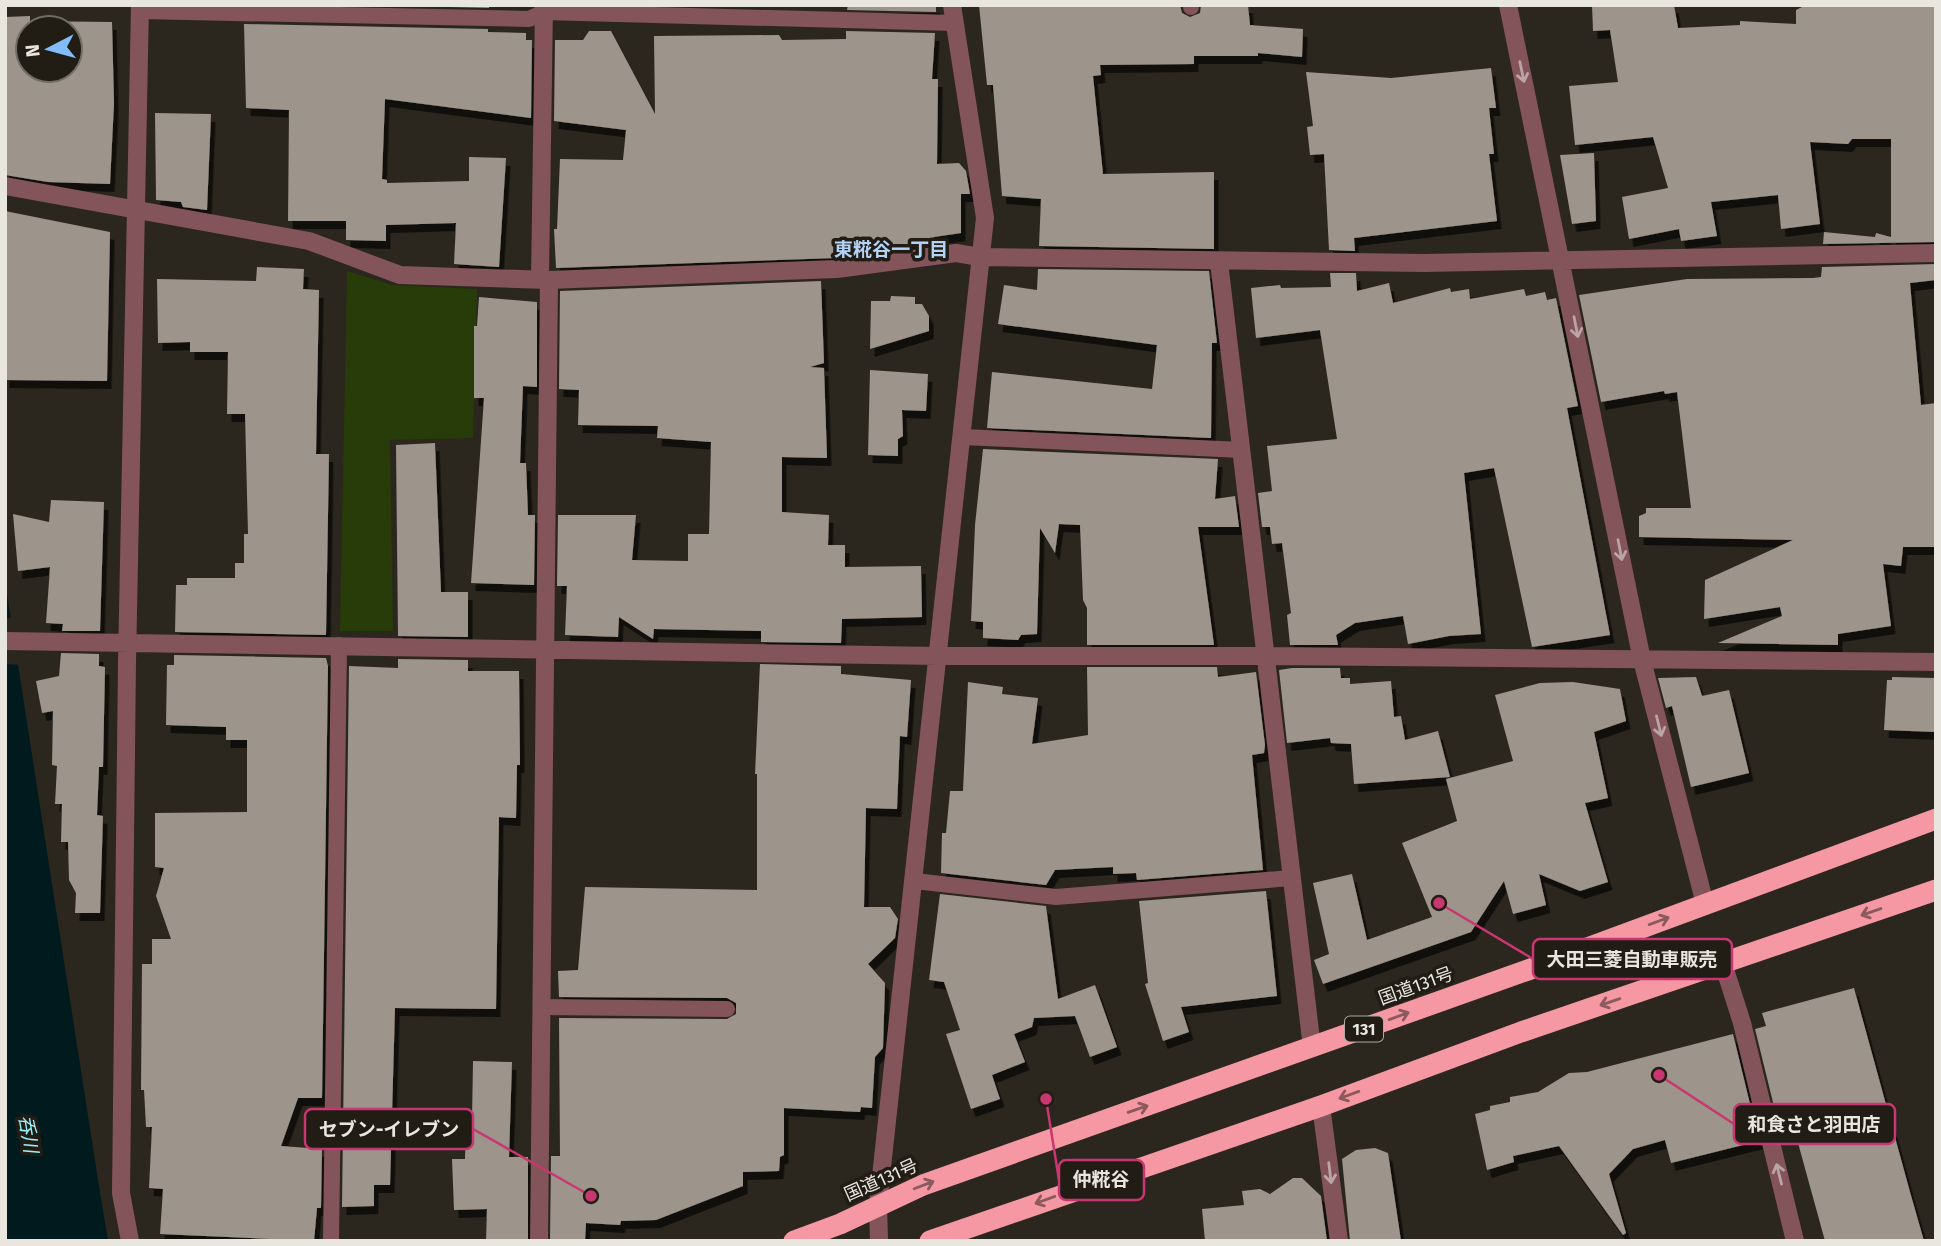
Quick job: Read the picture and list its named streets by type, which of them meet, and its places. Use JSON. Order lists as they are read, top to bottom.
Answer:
{
  "streets": {
    "highway": ["国道131号", "131"]
  },
  "districts": ["東糀谷一丁目"],
  "water": ["呑川"],
  "places": [
    "大田三菱自動車販売",
    "和食さと羽田店",
    "仲糀谷",
    "セブン-イレブン"
  ],
  "north": "left"
}
